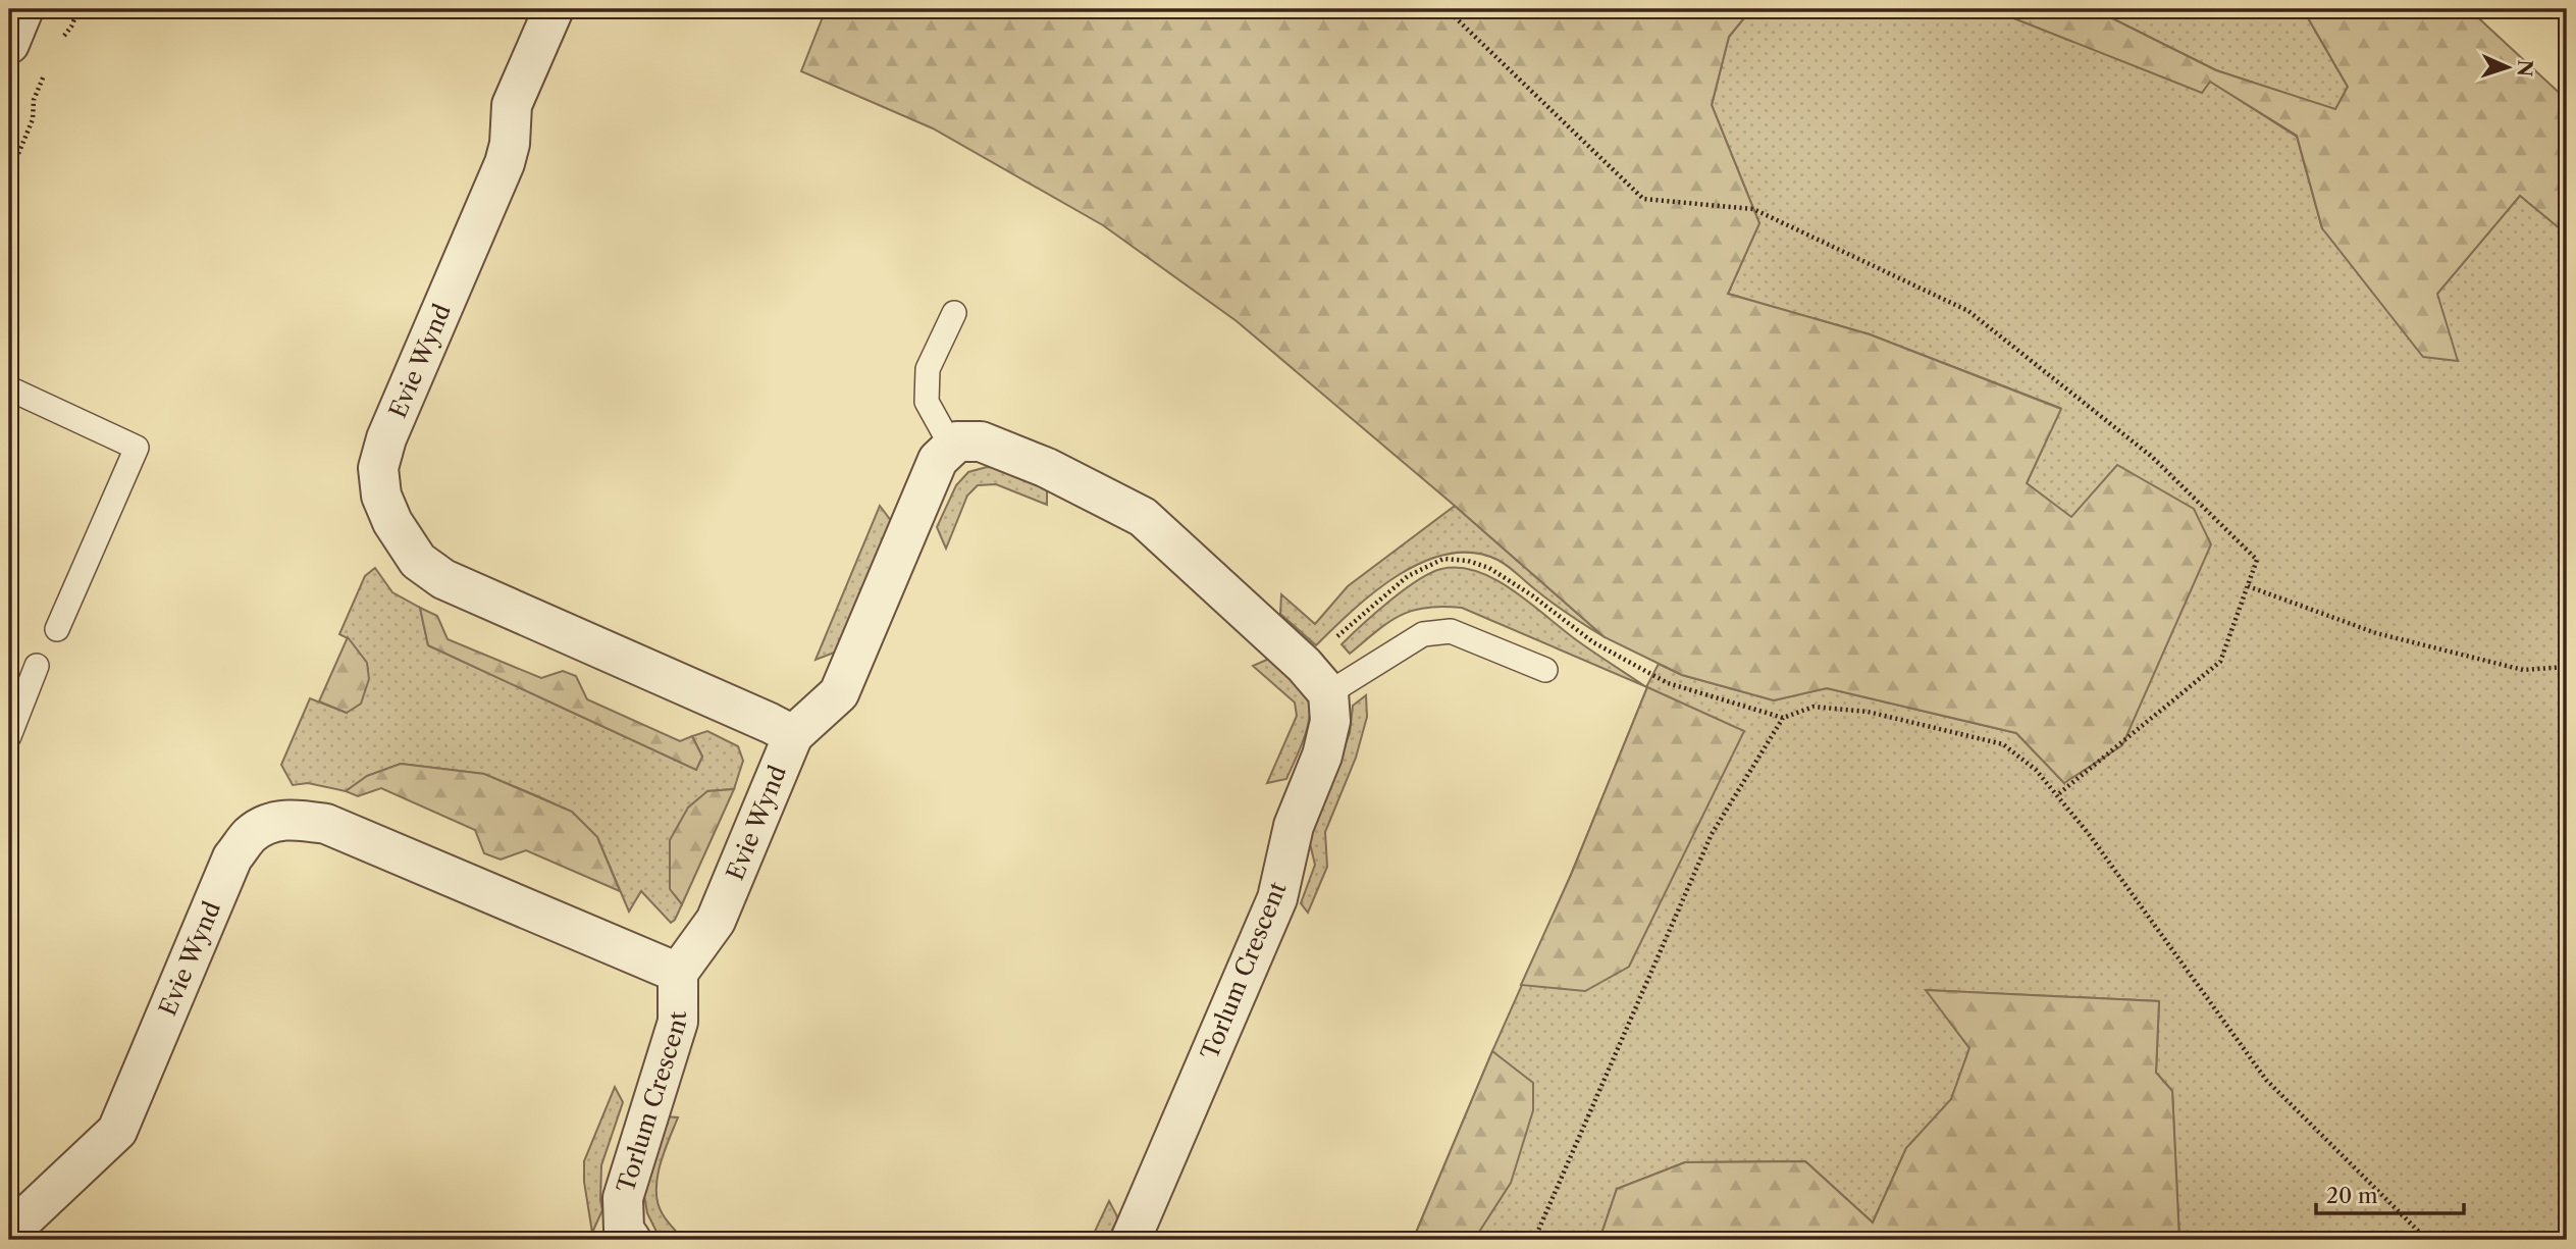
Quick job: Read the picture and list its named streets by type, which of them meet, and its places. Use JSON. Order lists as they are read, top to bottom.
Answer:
{
  "streets": {
    "street": ["Evie Wynd", "Torlum Crescent"]
  },
  "crossings": [
    ["Evie Wynd", "Torlum Crescent"]
  ],
  "scale_bar": "20 m",
  "north": "right"
}
